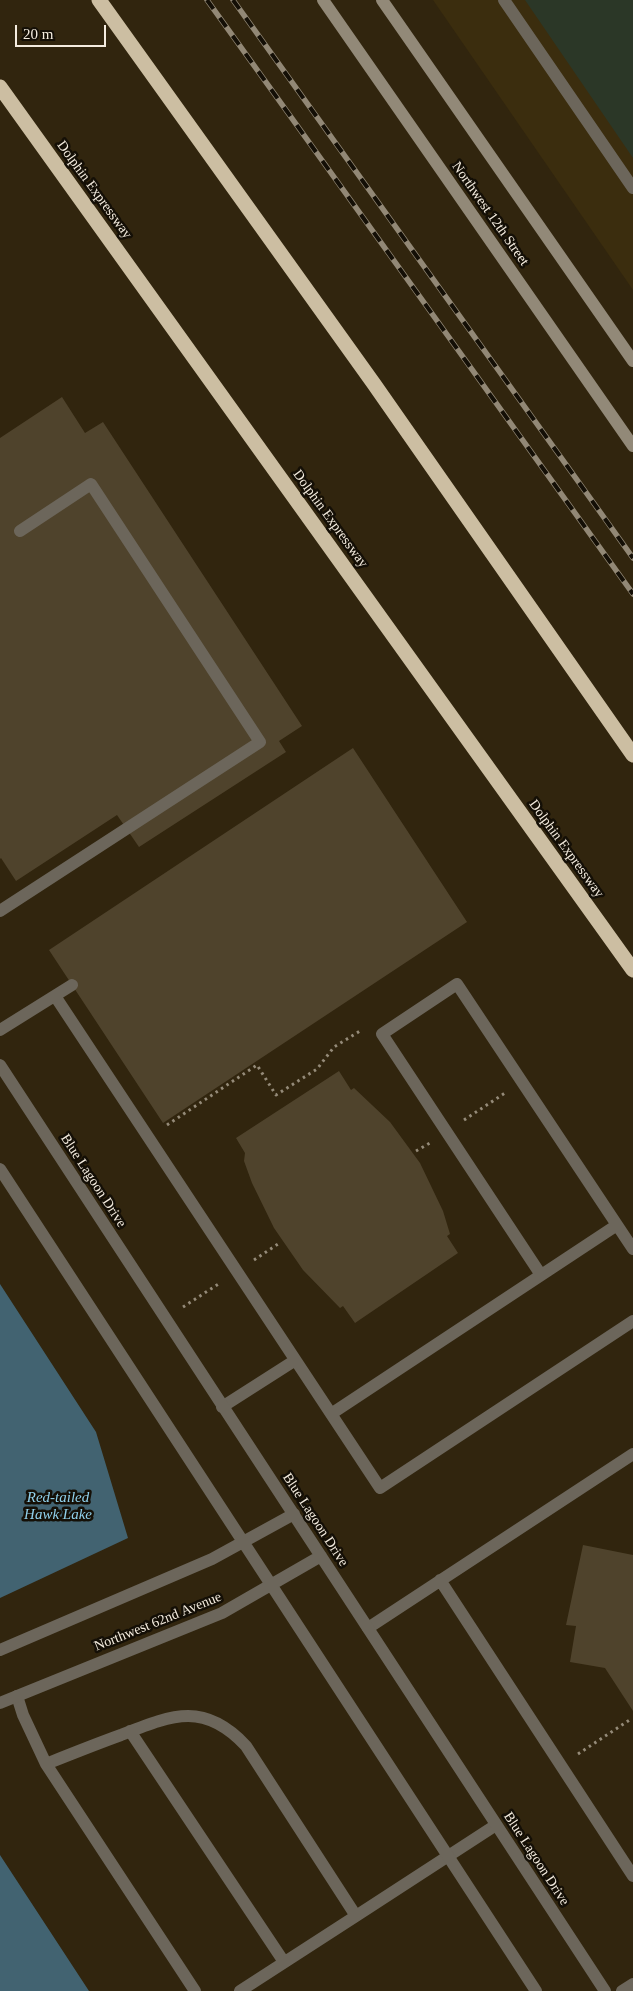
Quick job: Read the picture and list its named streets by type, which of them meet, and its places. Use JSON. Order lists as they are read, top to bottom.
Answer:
{
  "streets": {
    "highway": ["Dolphin Expressway"],
    "main road": ["Northwest 12th Street"],
    "street": ["Blue Lagoon Drive", "Northwest 62nd Avenue"]
  },
  "crossings": [
    ["Blue Lagoon Drive", "Northwest 62nd Avenue"]
  ],
  "water": ["Red-tailed Hawk Lake"],
  "scale_bar": "20 m"
}
